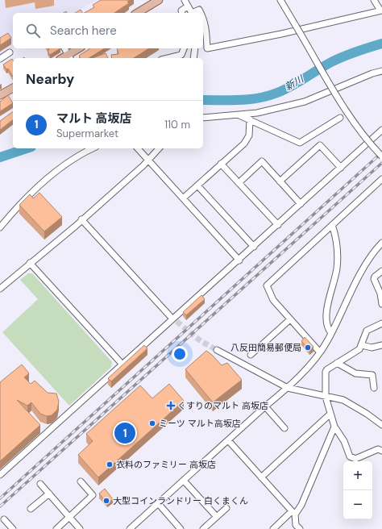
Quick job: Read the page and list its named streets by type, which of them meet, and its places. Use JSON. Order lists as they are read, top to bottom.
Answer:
{
  "water": ["新川"],
  "places": {
    "other": [
      "八反田簡易郵便局",
      "ミーツ マルト高坂店",
      "衣料のファミリー 高坂店",
      "大型コインランドリー 白くまくん"
    ],
    "health": ["くすりのマルト 高坂店"]
  },
  "page": {
    "search": "Search here",
    "heading": "Nearby",
    "list": [
      {
        "mark": "1",
        "name": "マルト 高坂店",
        "note": "Supermarket",
        "value": "110 m"
      }
    ],
    "pins": "1",
    "map_buttons": ["+", "−"]
  }
}
